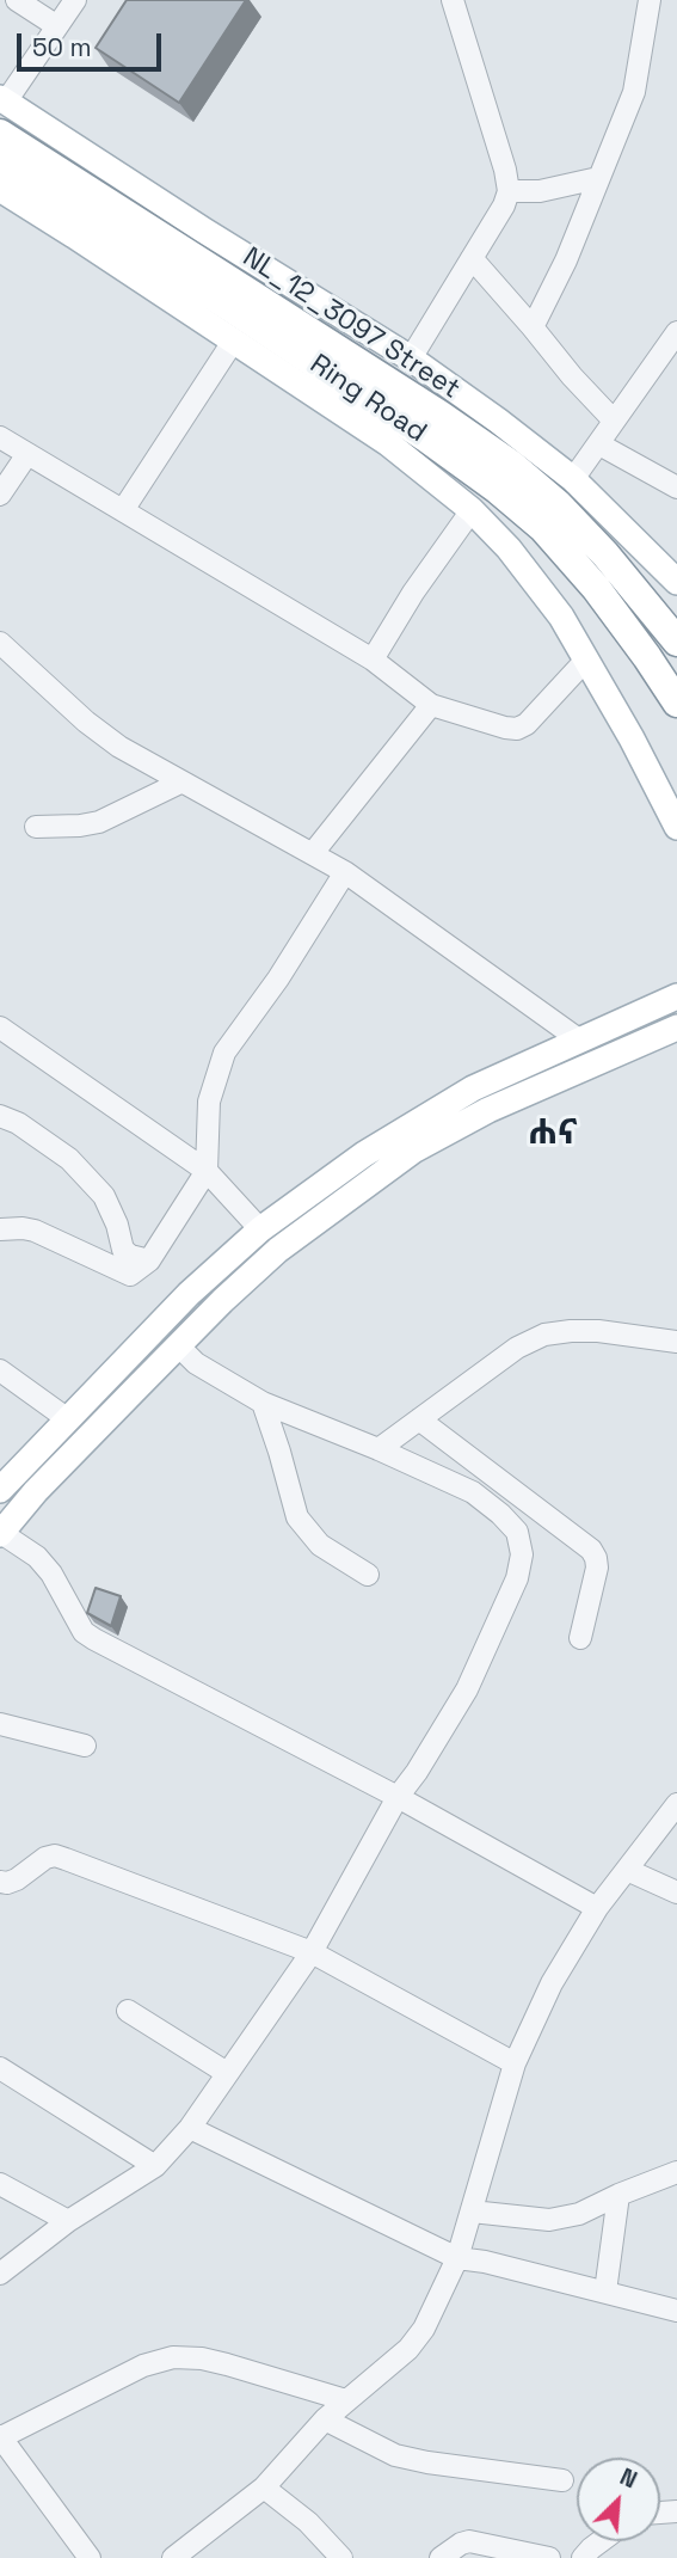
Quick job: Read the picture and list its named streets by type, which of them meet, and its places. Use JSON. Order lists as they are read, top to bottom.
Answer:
{
  "streets": {
    "highway": ["Ring Road"],
    "main road": ["NL_12_3097 Street"]
  },
  "districts": ["ሐና"],
  "scale_bar": "50 m",
  "north": "top right"
}
